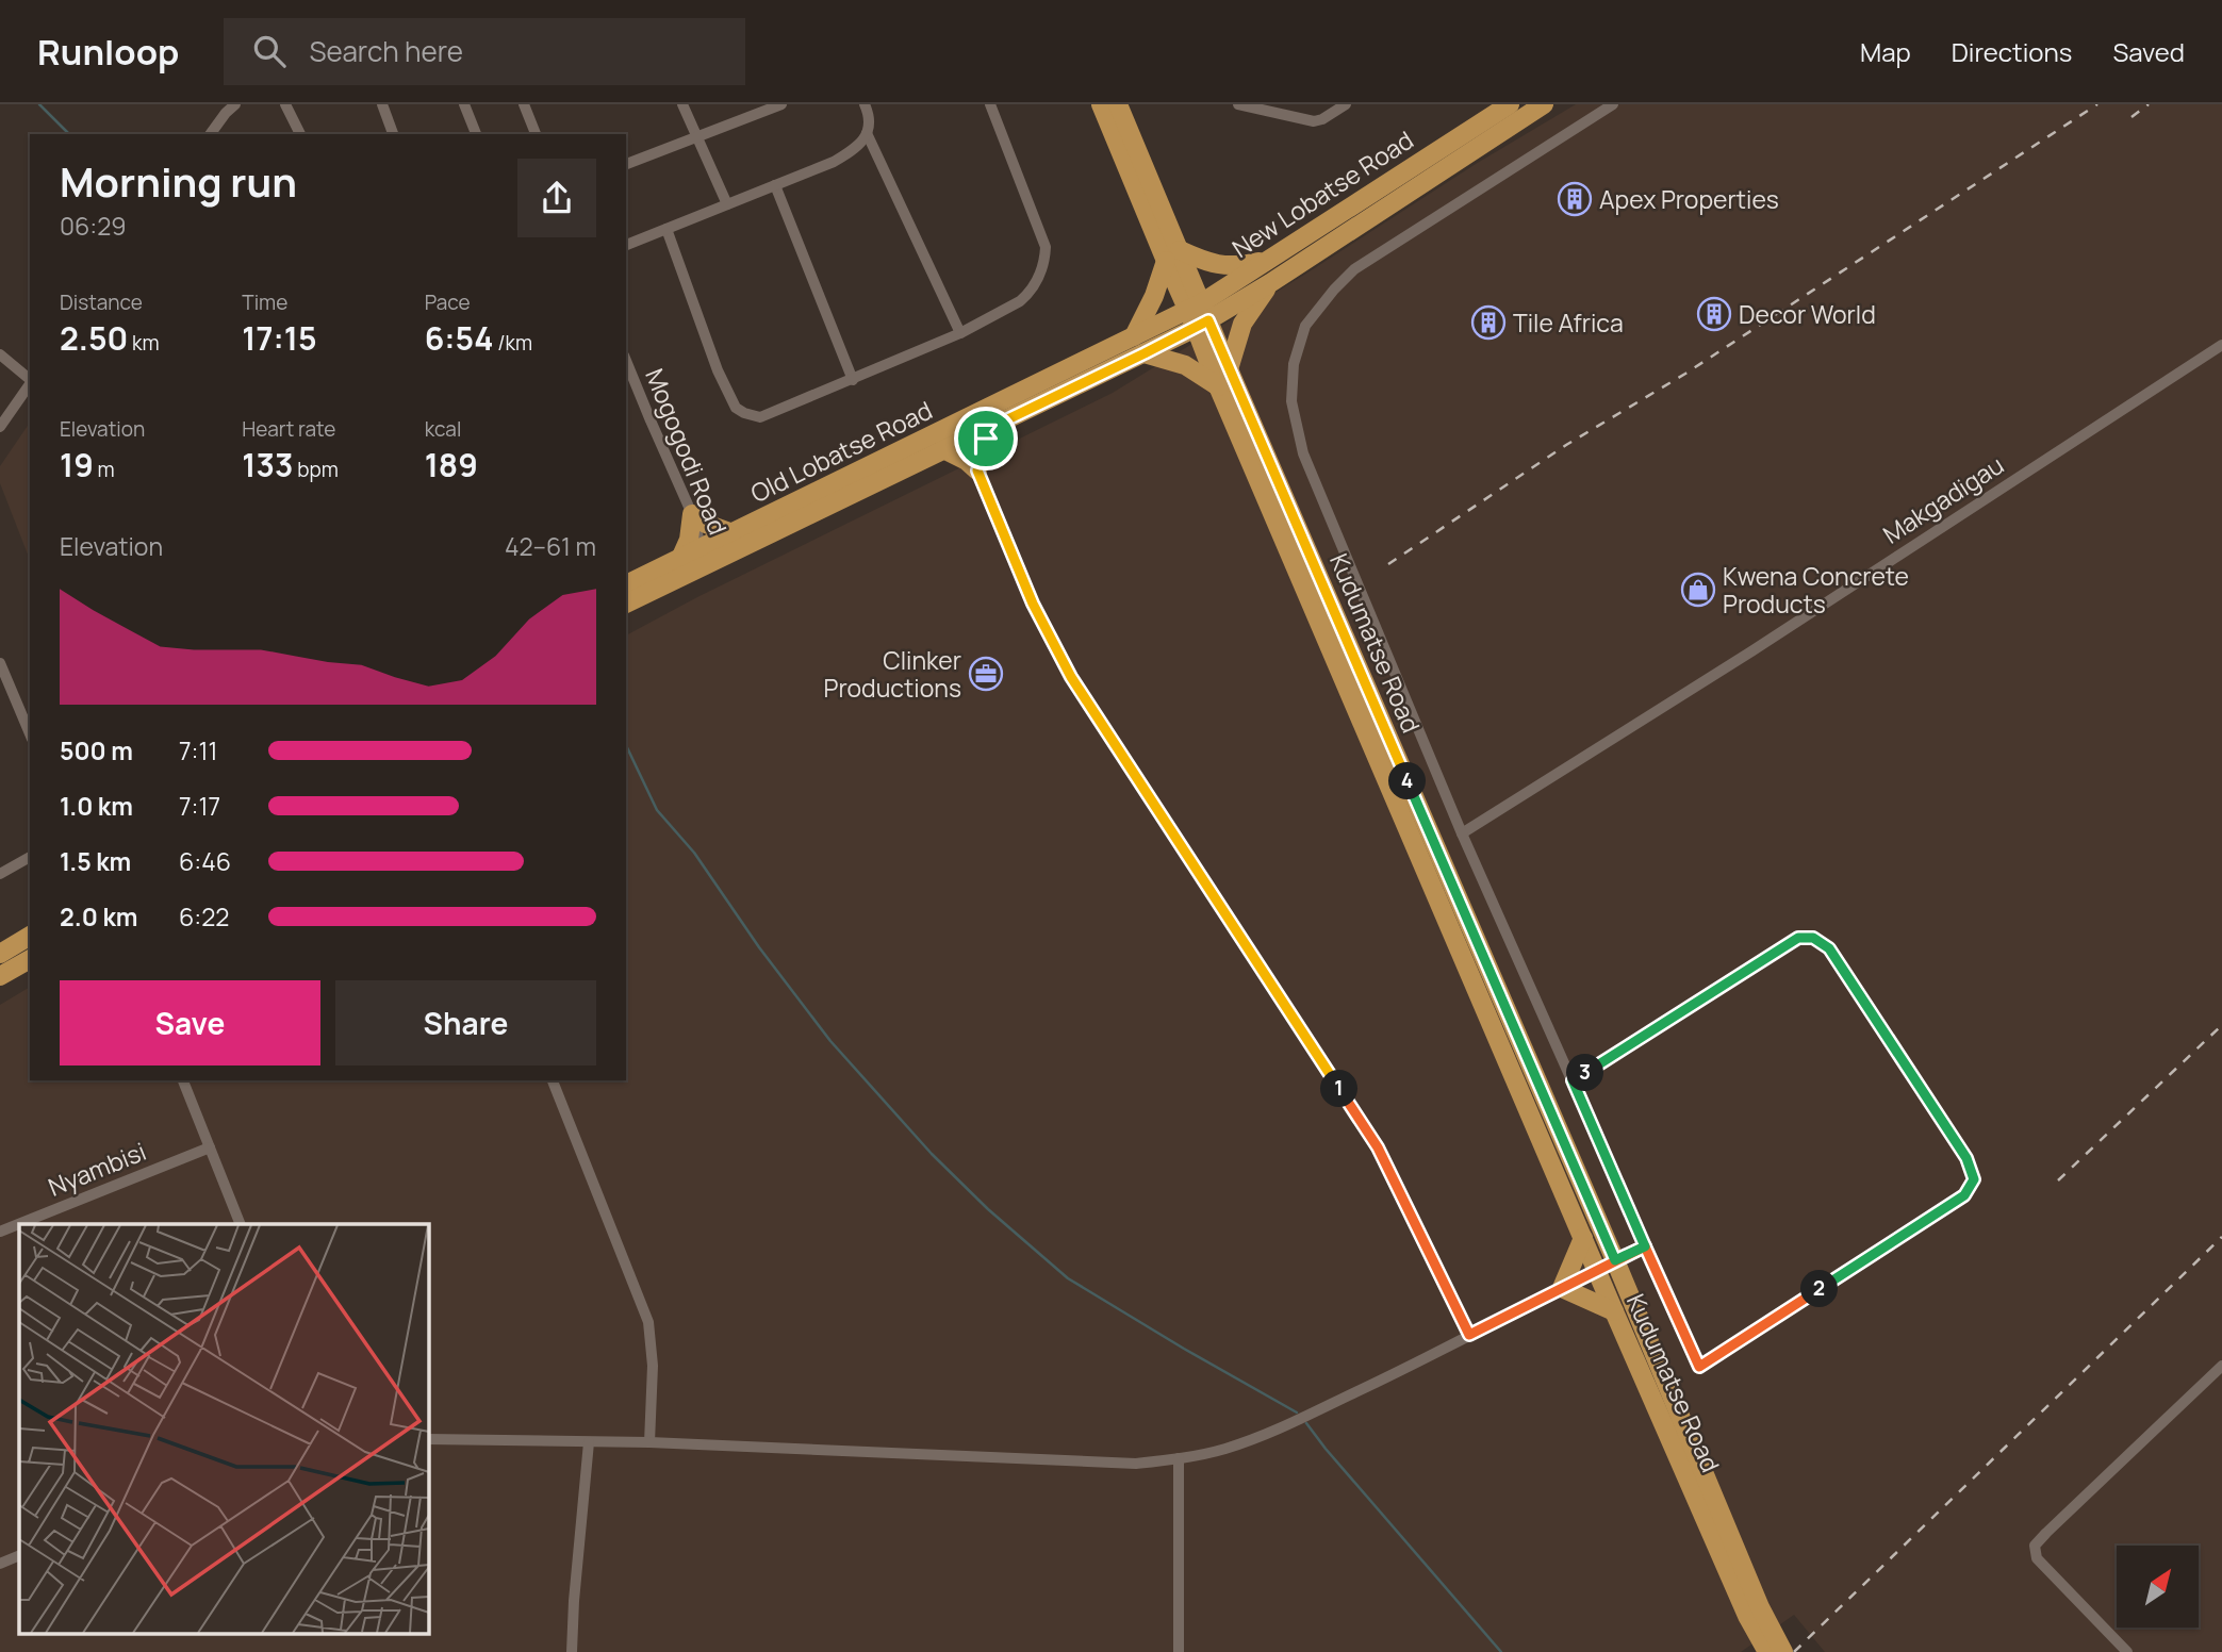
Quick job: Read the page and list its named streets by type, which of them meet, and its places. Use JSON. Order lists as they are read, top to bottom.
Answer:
{
  "streets": {
    "main road": ["New Lobatse Road", "Old Lobatse Road", "Kudumatse Road"],
    "street": ["Mogogodi Road", "Makgadigau", "Nyambisi"]
  },
  "crossings": [
    ["New Lobatse Road", "Old Lobatse Road"],
    ["New Lobatse Road", "Kudumatse Road"],
    ["Mogogodi Road", "Old Lobatse Road"],
    ["Old Lobatse Road", "Kudumatse Road"]
  ],
  "places": {
    "building": ["Apex Properties", "Decor World", "Tile Africa"],
    "shop": ["Kwena Concrete Products"],
    "office": ["Clinker Productions"]
  },
  "north": "top right",
  "page": {
    "header": "Runloop",
    "search": "Search here",
    "nav": ["Map", "Directions", "Saved"],
    "heading": ["Morning run", "06:29"],
    "stats": [
      ["Distance", "2.50 km"],
      ["Time", "17:15"],
      ["Pace", "6:54 /km"],
      ["Elevation", "19 m"],
      ["Heart rate", "133 bpm"],
      ["kcal", "189"]
    ],
    "chart": ["Elevation", "42–61 m"],
    "list": [
      {
        "name": "500 m",
        "note": "7:11"
      },
      {
        "name": "1.0 km",
        "note": "7:17"
      },
      {
        "name": "1.5 km",
        "note": "6:46"
      },
      {
        "name": "2.0 km",
        "note": "6:22"
      }
    ],
    "pins": [
      "4",
      "3",
      "1",
      "2"
    ],
    "buttons": ["Save", "Share"]
  }
}
